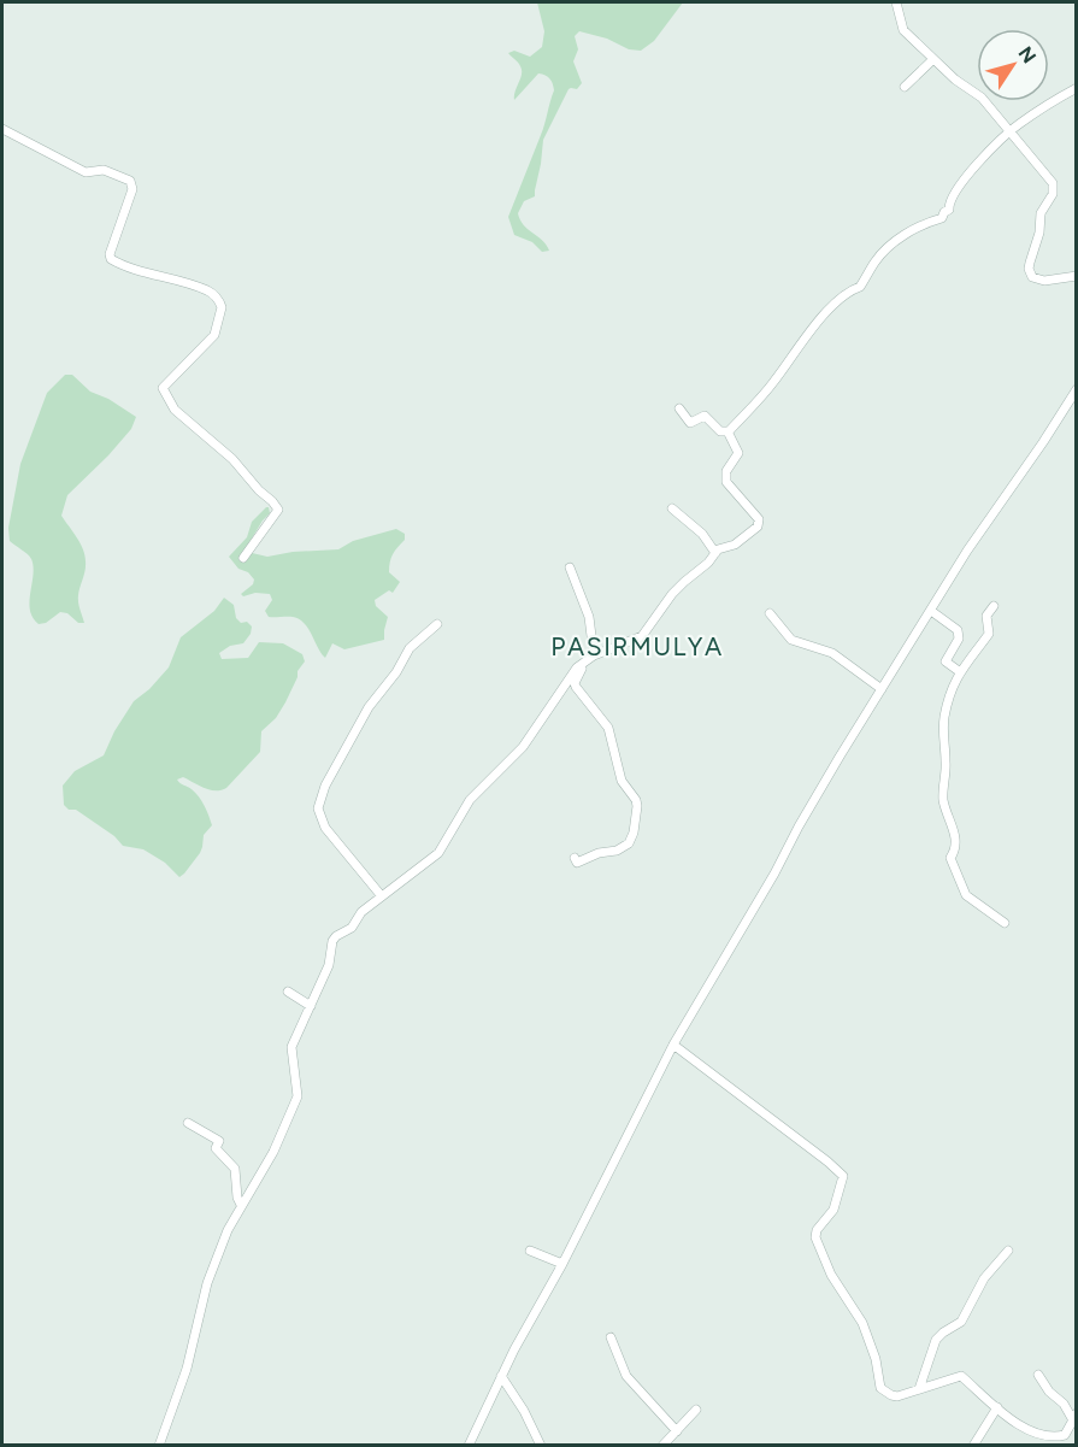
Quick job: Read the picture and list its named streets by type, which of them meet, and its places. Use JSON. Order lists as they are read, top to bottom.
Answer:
{
  "districts": ["PASIRMULYA"],
  "north": "top right"
}
